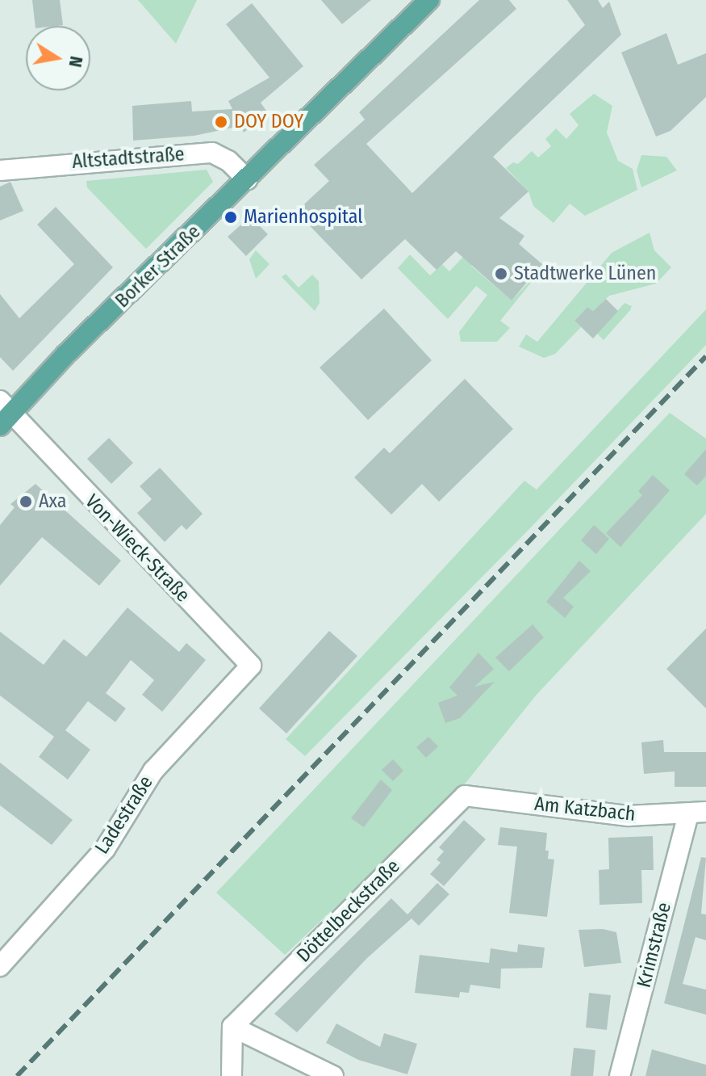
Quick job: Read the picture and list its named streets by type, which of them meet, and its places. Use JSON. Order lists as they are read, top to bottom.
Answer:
{
  "streets": {
    "main road": ["Borker Straße"],
    "street": [
      "Altstadtstraße",
      "Von-Wieck-Straße",
      "Am Katzbach",
      "Ladestraße",
      "Döttelbeckstraße",
      "Krimstraße"
    ]
  },
  "crossings": [
    ["Altstadtstraße", "Borker Straße"],
    ["Borker Straße", "Von-Wieck-Straße"],
    ["Von-Wieck-Straße", "Ladestraße"],
    ["Am Katzbach", "Döttelbeckstraße"],
    ["Am Katzbach", "Krimstraße"]
  ],
  "places": [
    "DOY DOY",
    "Marienhospital",
    "Stadtwerke Lünen",
    "Axa"
  ],
  "north": "right"
}
